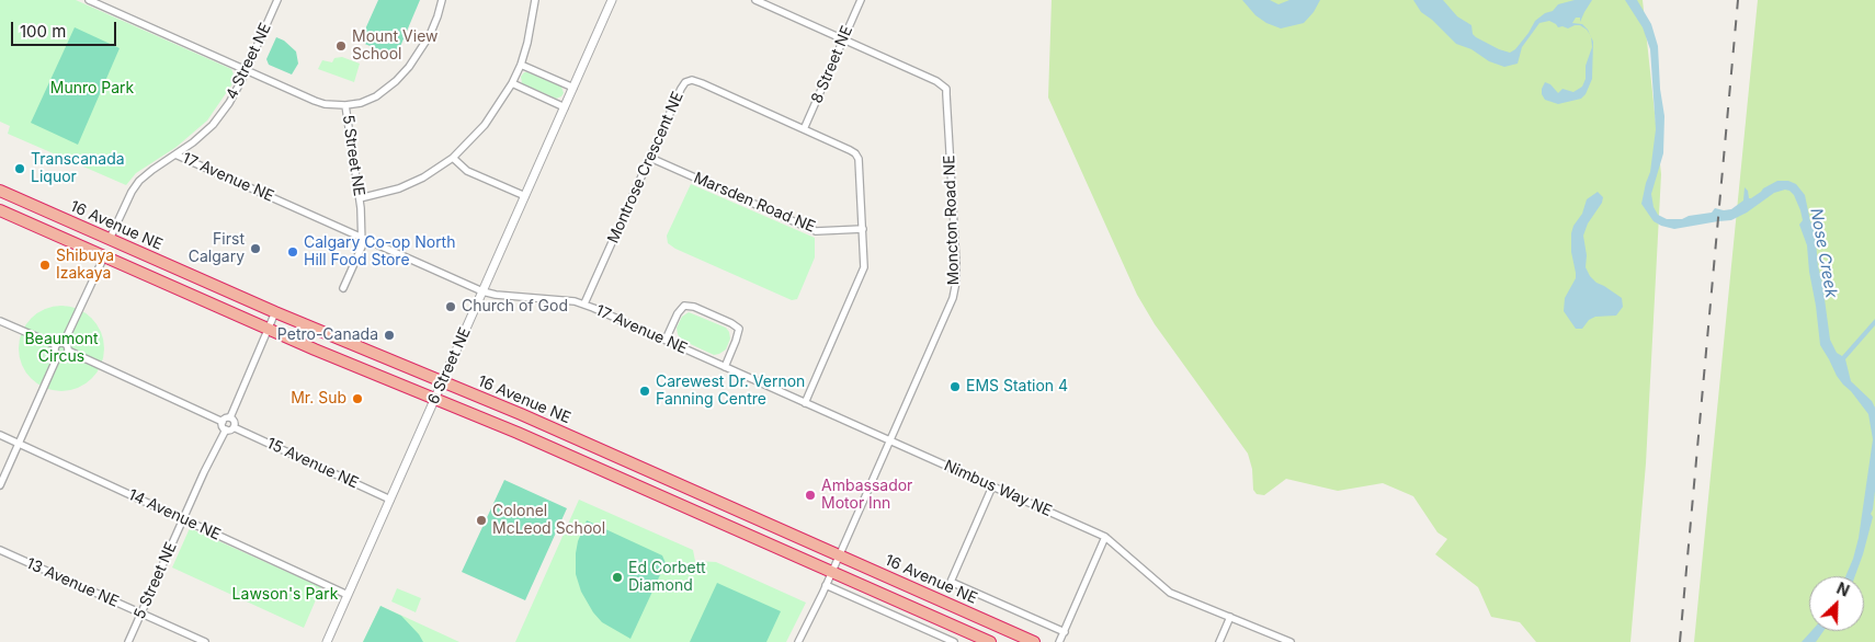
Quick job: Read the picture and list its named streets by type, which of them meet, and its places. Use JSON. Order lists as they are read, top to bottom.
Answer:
{
  "streets": {
    "highway": ["16 Avenue NE"],
    "street": [
      "4 Street NE",
      "8 Street NE",
      "5 Street NE",
      "Montrose Crescent NE",
      "17 Avenue NE",
      "Marsden Road NE",
      "Moncton Road NE",
      "6 Street NE",
      "15 Avenue NE",
      "Nimbus Way NE",
      "14 Avenue NE",
      "13 Avenue NE"
    ]
  },
  "crossings": [
    ["4 Street NE", "17 Avenue NE"],
    ["4 Street NE", "16 Avenue NE"],
    ["8 Street NE", "Montrose Crescent NE"],
    ["8 Street NE", "Moncton Road NE"],
    ["5 Street NE", "17 Avenue NE"],
    ["5 Street NE", "15 Avenue NE"],
    ["5 Street NE", "14 Avenue NE"],
    ["5 Street NE", "13 Avenue NE"],
    ["Montrose Crescent NE", "17 Avenue NE"],
    ["Montrose Crescent NE", "Marsden Road NE"],
    ["17 Avenue NE", "Moncton Road NE"],
    ["17 Avenue NE", "6 Street NE"],
    ["17 Avenue NE", "Nimbus Way NE"],
    ["Moncton Road NE", "16 Avenue NE"],
    ["Moncton Road NE", "Nimbus Way NE"],
    ["16 Avenue NE", "6 Street NE"],
    ["6 Street NE", "15 Avenue NE"],
    ["6 Street NE", "14 Avenue NE"]
  ],
  "water": ["Nose Creek"],
  "parks": ["Munro Park", "Beaumont Circus", "Lawson's Park"],
  "places": [
    "Mount View School",
    "Transcanada Liquor",
    "First Calgary",
    "Calgary Co-op North Hill Food Store",
    "Shibuya Izakaya",
    "Church of God",
    "Petro-Canada",
    "EMS Station 4",
    "Carewest Dr. Vernon Fanning Centre",
    "Mr. Sub",
    "Ambassador Motor Inn",
    "Colonel McLeod School",
    "Ed Corbett Diamond"
  ],
  "scale_bar": "100 m",
  "north": "top right"
}
